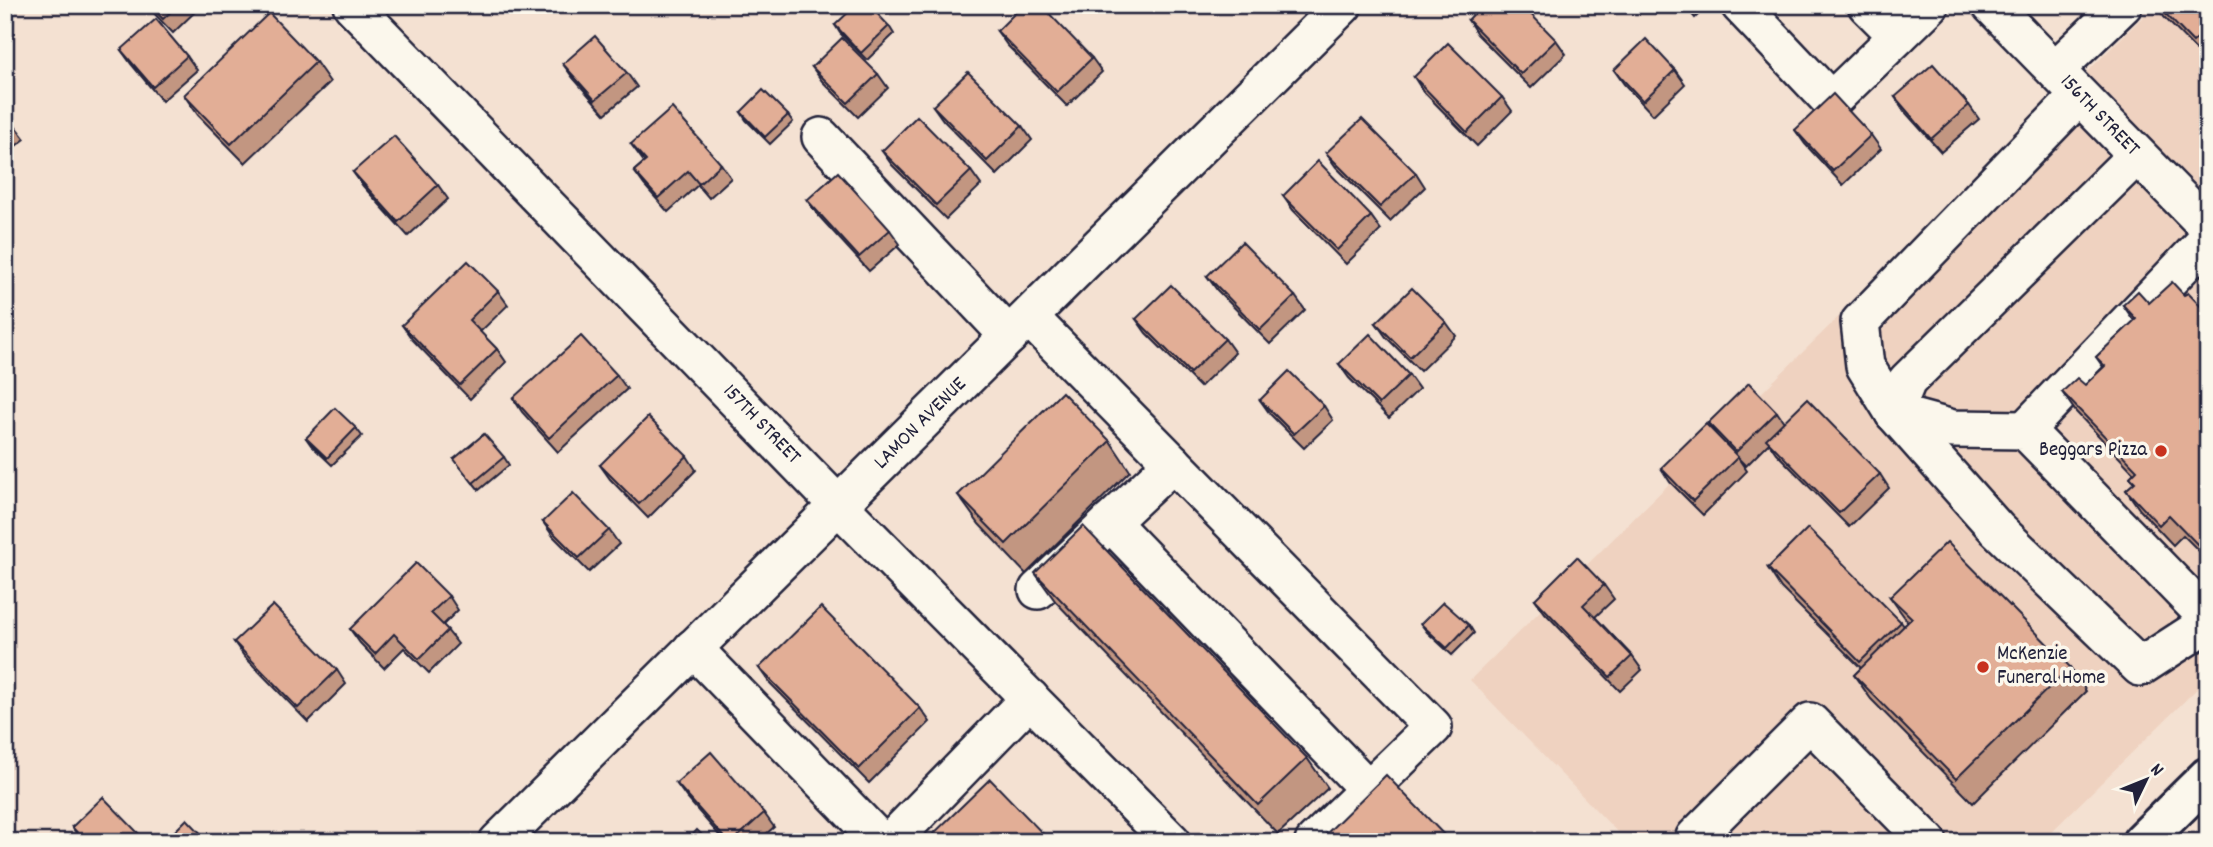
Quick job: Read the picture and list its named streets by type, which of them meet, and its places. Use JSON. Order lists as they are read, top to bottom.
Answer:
{
  "streets": {
    "street": ["156TH STREET", "LAMON AVENUE", "157TH STREET"]
  },
  "crossings": [
    ["LAMON AVENUE", "157TH STREET"]
  ],
  "places": ["Beggars Pizza", "McKenzie Funeral Home"],
  "north": "top right"
}
